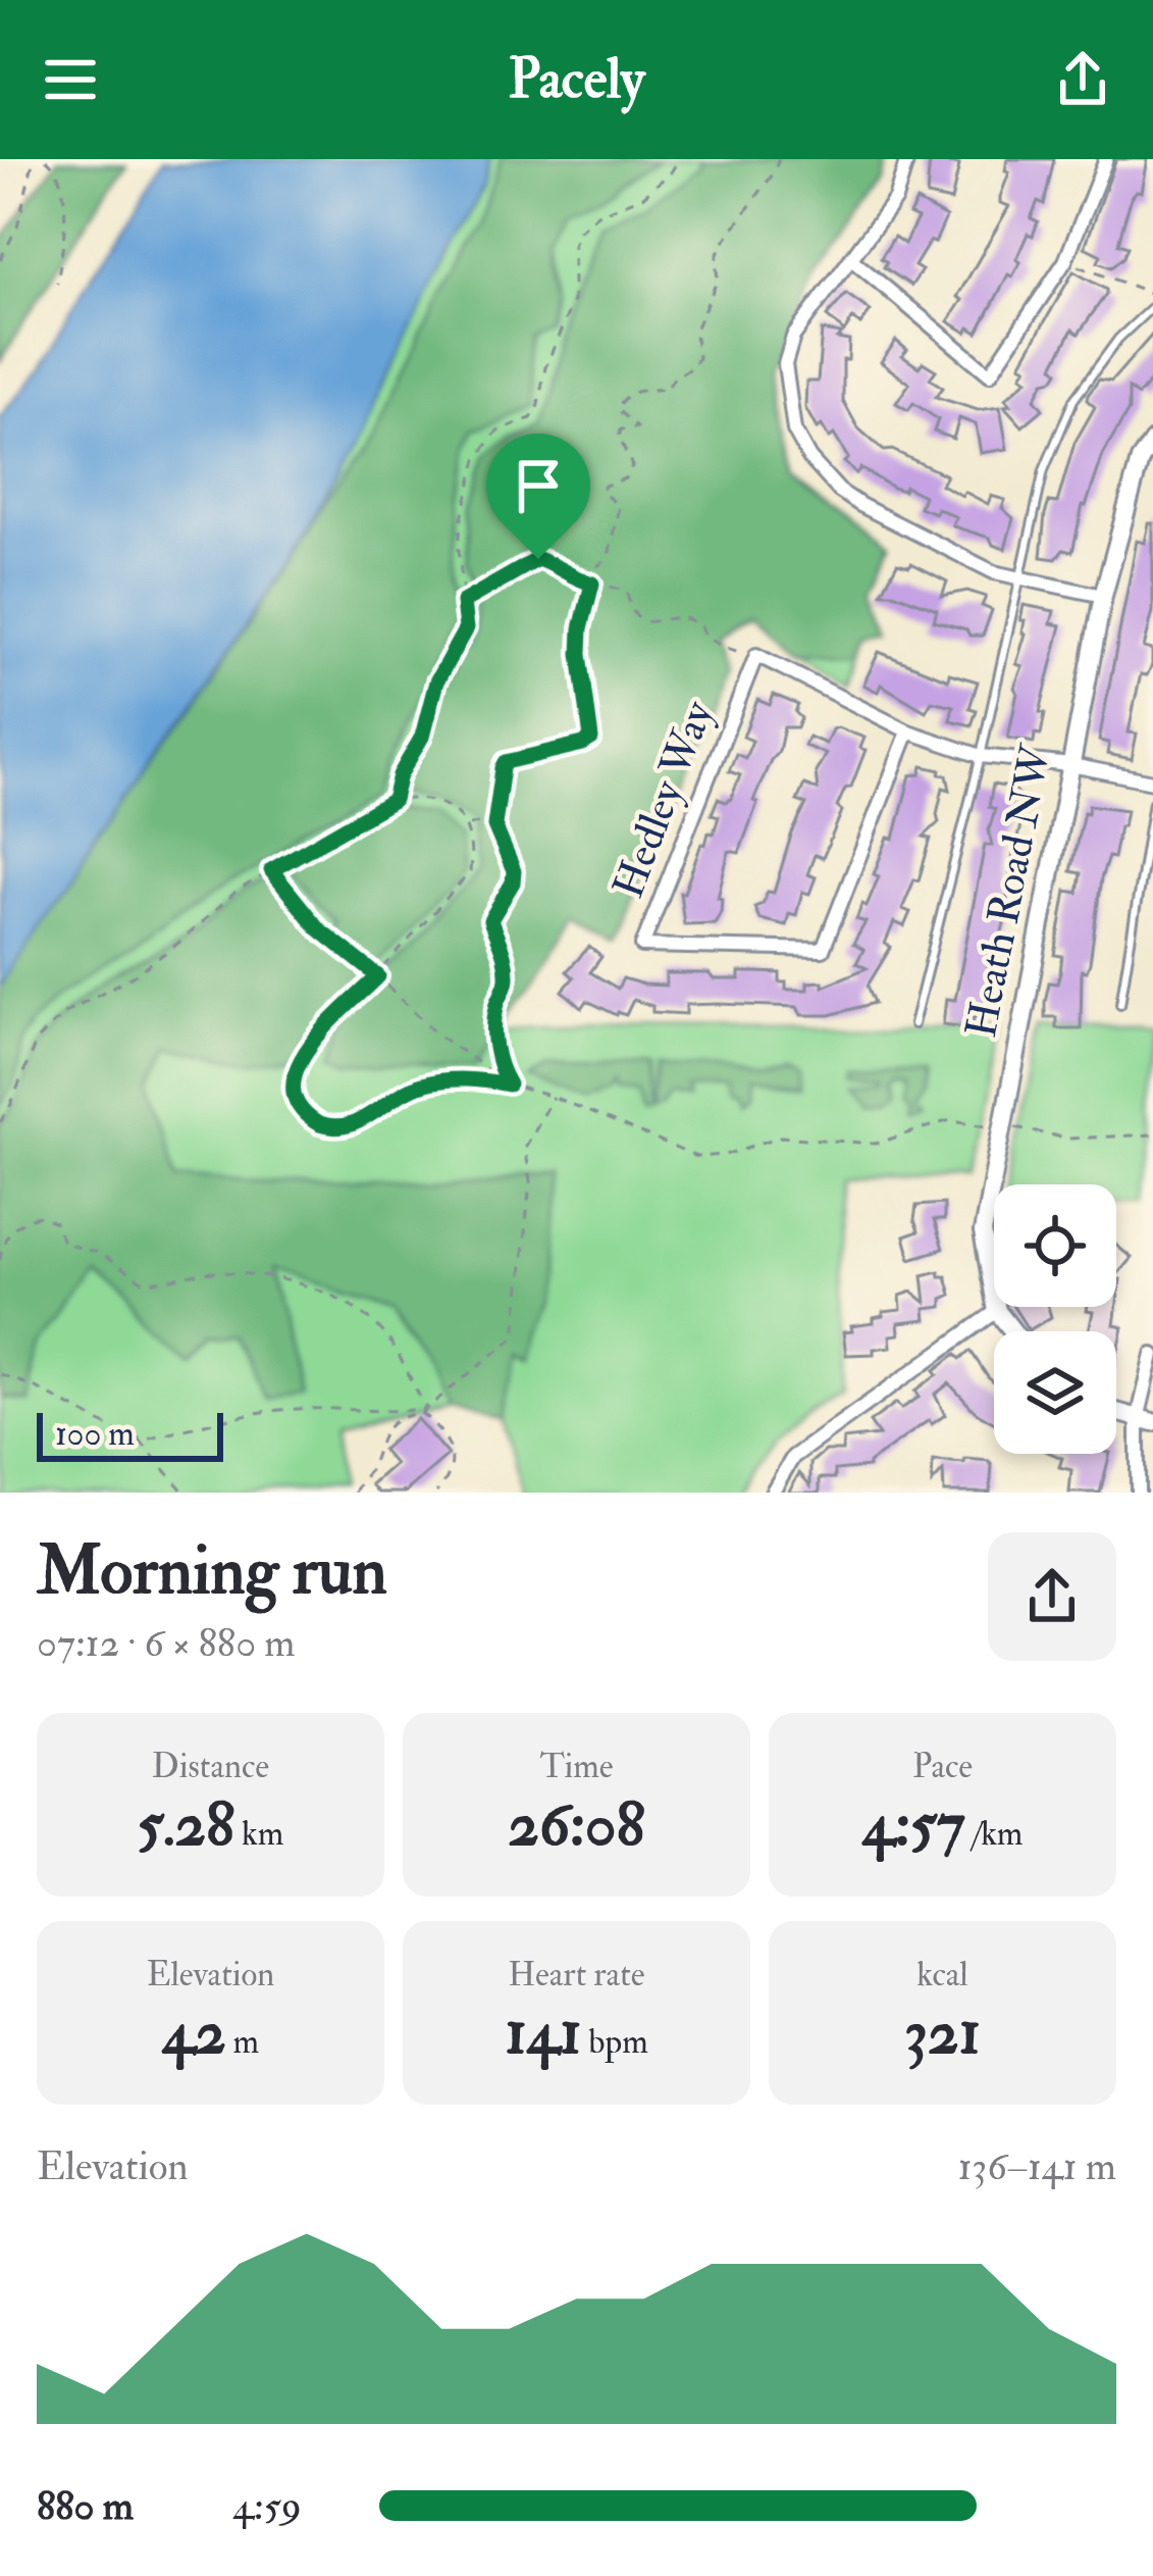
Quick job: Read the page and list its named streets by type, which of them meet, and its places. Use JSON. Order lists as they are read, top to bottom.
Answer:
{
  "streets": {
    "street": ["Hedley Way", "Heath Road NW"]
  },
  "scale_bar": "100 m",
  "page": {
    "header": "Pacely",
    "scale": "100 m",
    "heading": ["Morning run", "07:12 · 6 × 880 m"],
    "stats": [
      ["Distance", "5.28 km"],
      ["Time", "26:08"],
      ["Pace", "4:57 /km"],
      ["Elevation", "42 m"],
      ["Heart rate", "141 bpm"],
      ["kcal", "321"]
    ],
    "chart": ["Elevation", "136–141 m"],
    "list": [
      {
        "name": "880 m",
        "note": "4:59"
      }
    ]
  }
}
